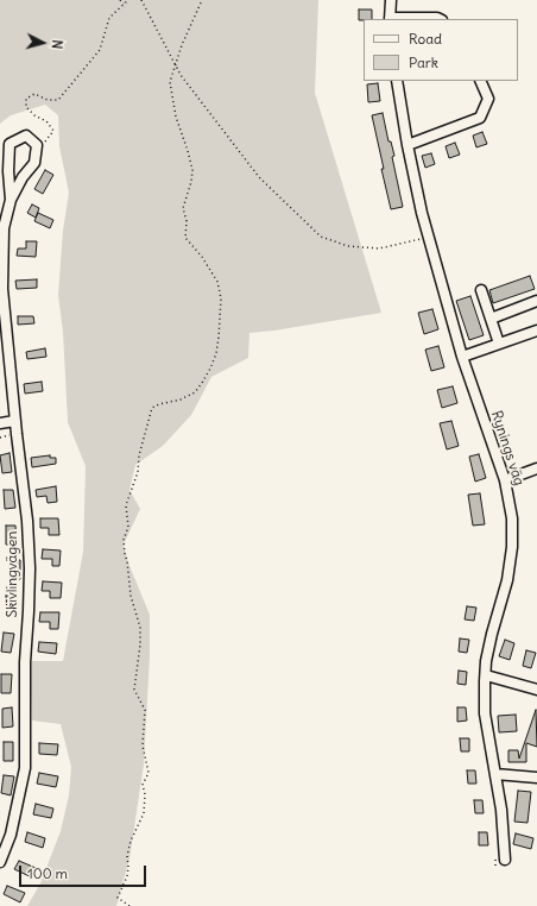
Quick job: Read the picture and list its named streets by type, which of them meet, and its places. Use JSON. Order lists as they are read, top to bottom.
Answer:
{
  "streets": {
    "street": ["Rynings väg", "Skivlingvägen"]
  },
  "legend": ["Road", "Park"],
  "scale_bar": "100 m",
  "north": "right"
}
